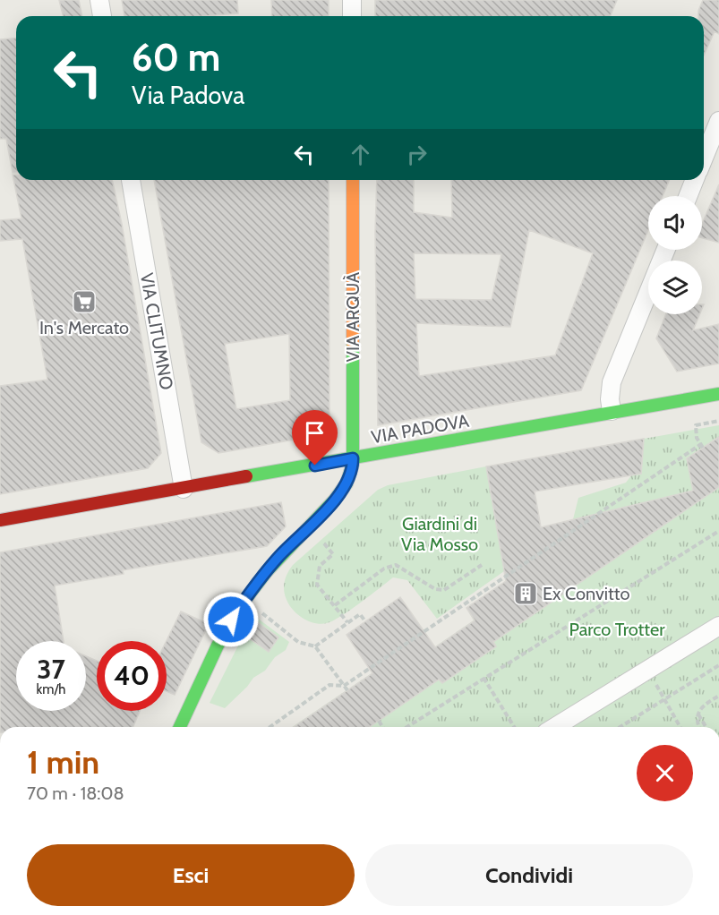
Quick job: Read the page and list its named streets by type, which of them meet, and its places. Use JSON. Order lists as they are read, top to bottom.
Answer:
{
  "streets": {
    "street": ["VIA ARQUÀ", "VIA CLITUMNO", "VIA PADOVA"]
  },
  "crossings": [
    ["VIA ARQUÀ", "VIA PADOVA"],
    ["VIA CLITUMNO", "VIA PADOVA"]
  ],
  "parks": ["Giardini di Via Mosso", "Parco Trotter"],
  "places": {
    "supermarket": ["In's Mercato"],
    "building": ["Ex Convitto"]
  },
  "page": {
    "turn": ["60 m", "Via Padova"],
    "speed": "37 km/h",
    "limit": "40",
    "heading": ["1 min", "70 m · 18:08"],
    "buttons": ["Esci", "Condividi"]
  }
}
